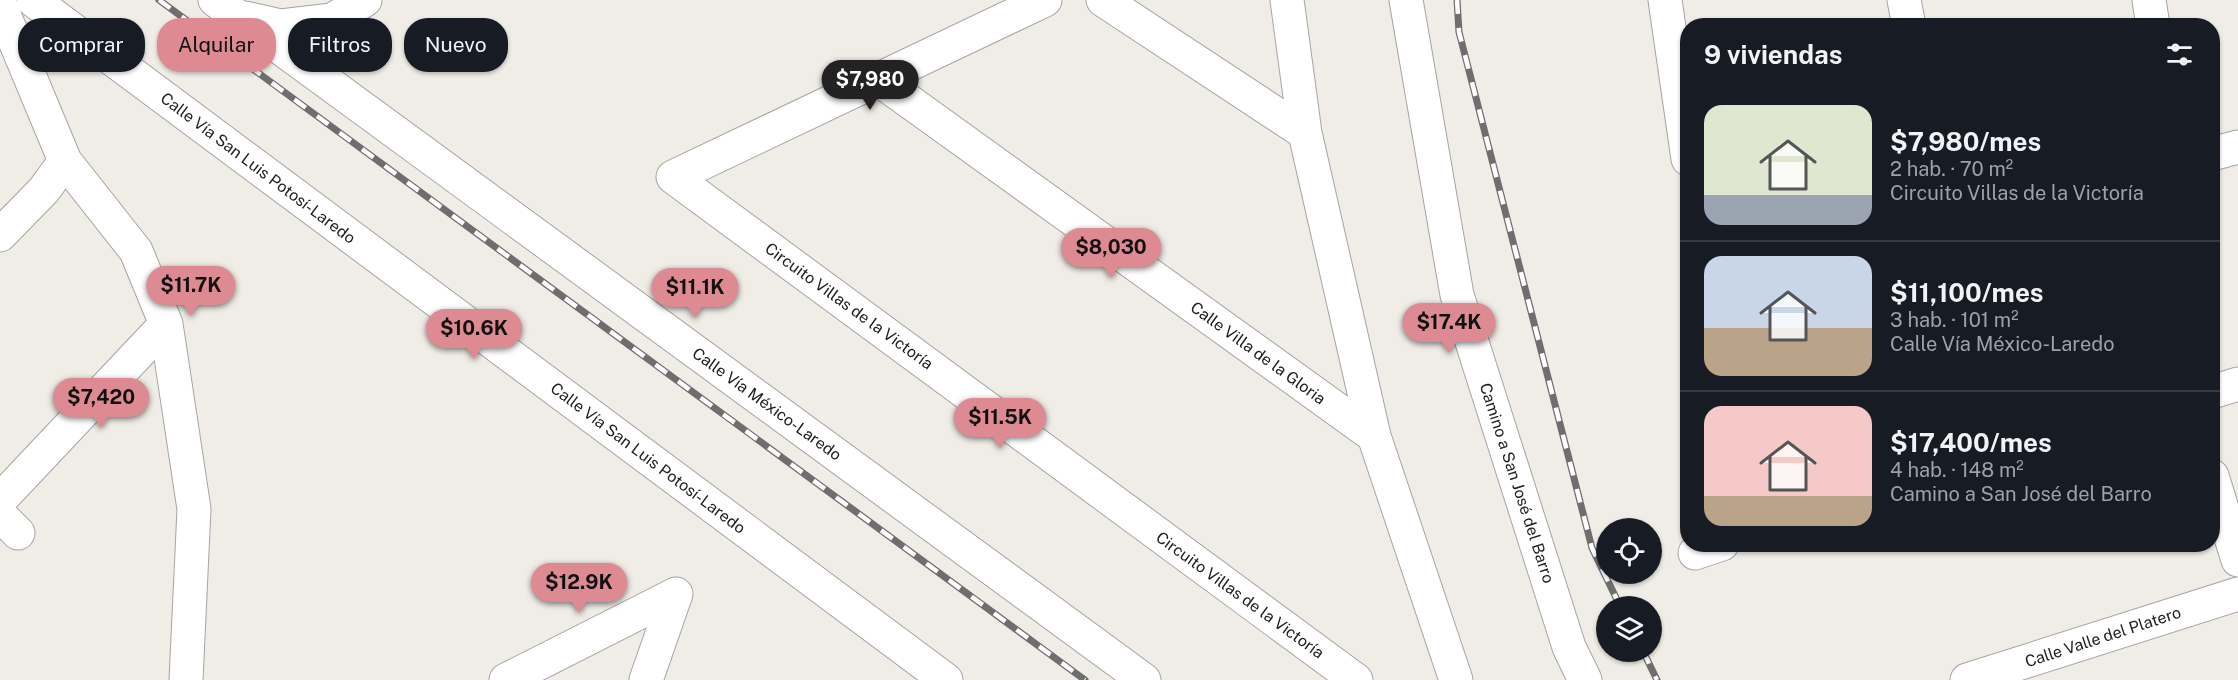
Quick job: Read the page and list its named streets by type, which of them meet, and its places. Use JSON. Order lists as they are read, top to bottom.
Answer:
{
  "streets": {
    "street": [
      "Calle Vía San Luis Potosí-Laredo",
      "Circuito Villas de la Victoría",
      "Calle Villa de la Gloria",
      "Calle Vía México-Laredo",
      "Camino a San José del Barro",
      "Calle Valle del Platero"
    ]
  },
  "crossings": [
    ["Circuito Villas de la Victoría", "Calle Villa de la Gloria"]
  ],
  "page": {
    "chip": [
      "Comprar",
      "Alquilar",
      "Filtros",
      "Nuevo"
    ],
    "heading": "9 viviendas",
    "price": [
      "$7,980",
      "$8,030",
      "$11.7K",
      "$11.1K",
      "$17.4K",
      "$10.6K",
      "$7,420",
      "$11.5K",
      "$12.9K"
    ],
    "list": [
      {
        "name": "$7,980/mes",
        "note": "2 hab. · 70 m² · Circuito Villas de la Victoría"
      },
      {
        "name": "$11,100/mes",
        "note": "3 hab. · 101 m² · Calle Vía México-Laredo"
      },
      {
        "name": "$17,400/mes",
        "note": "4 hab. · 148 m² · Camino a San José del Barro"
      }
    ]
  }
}
